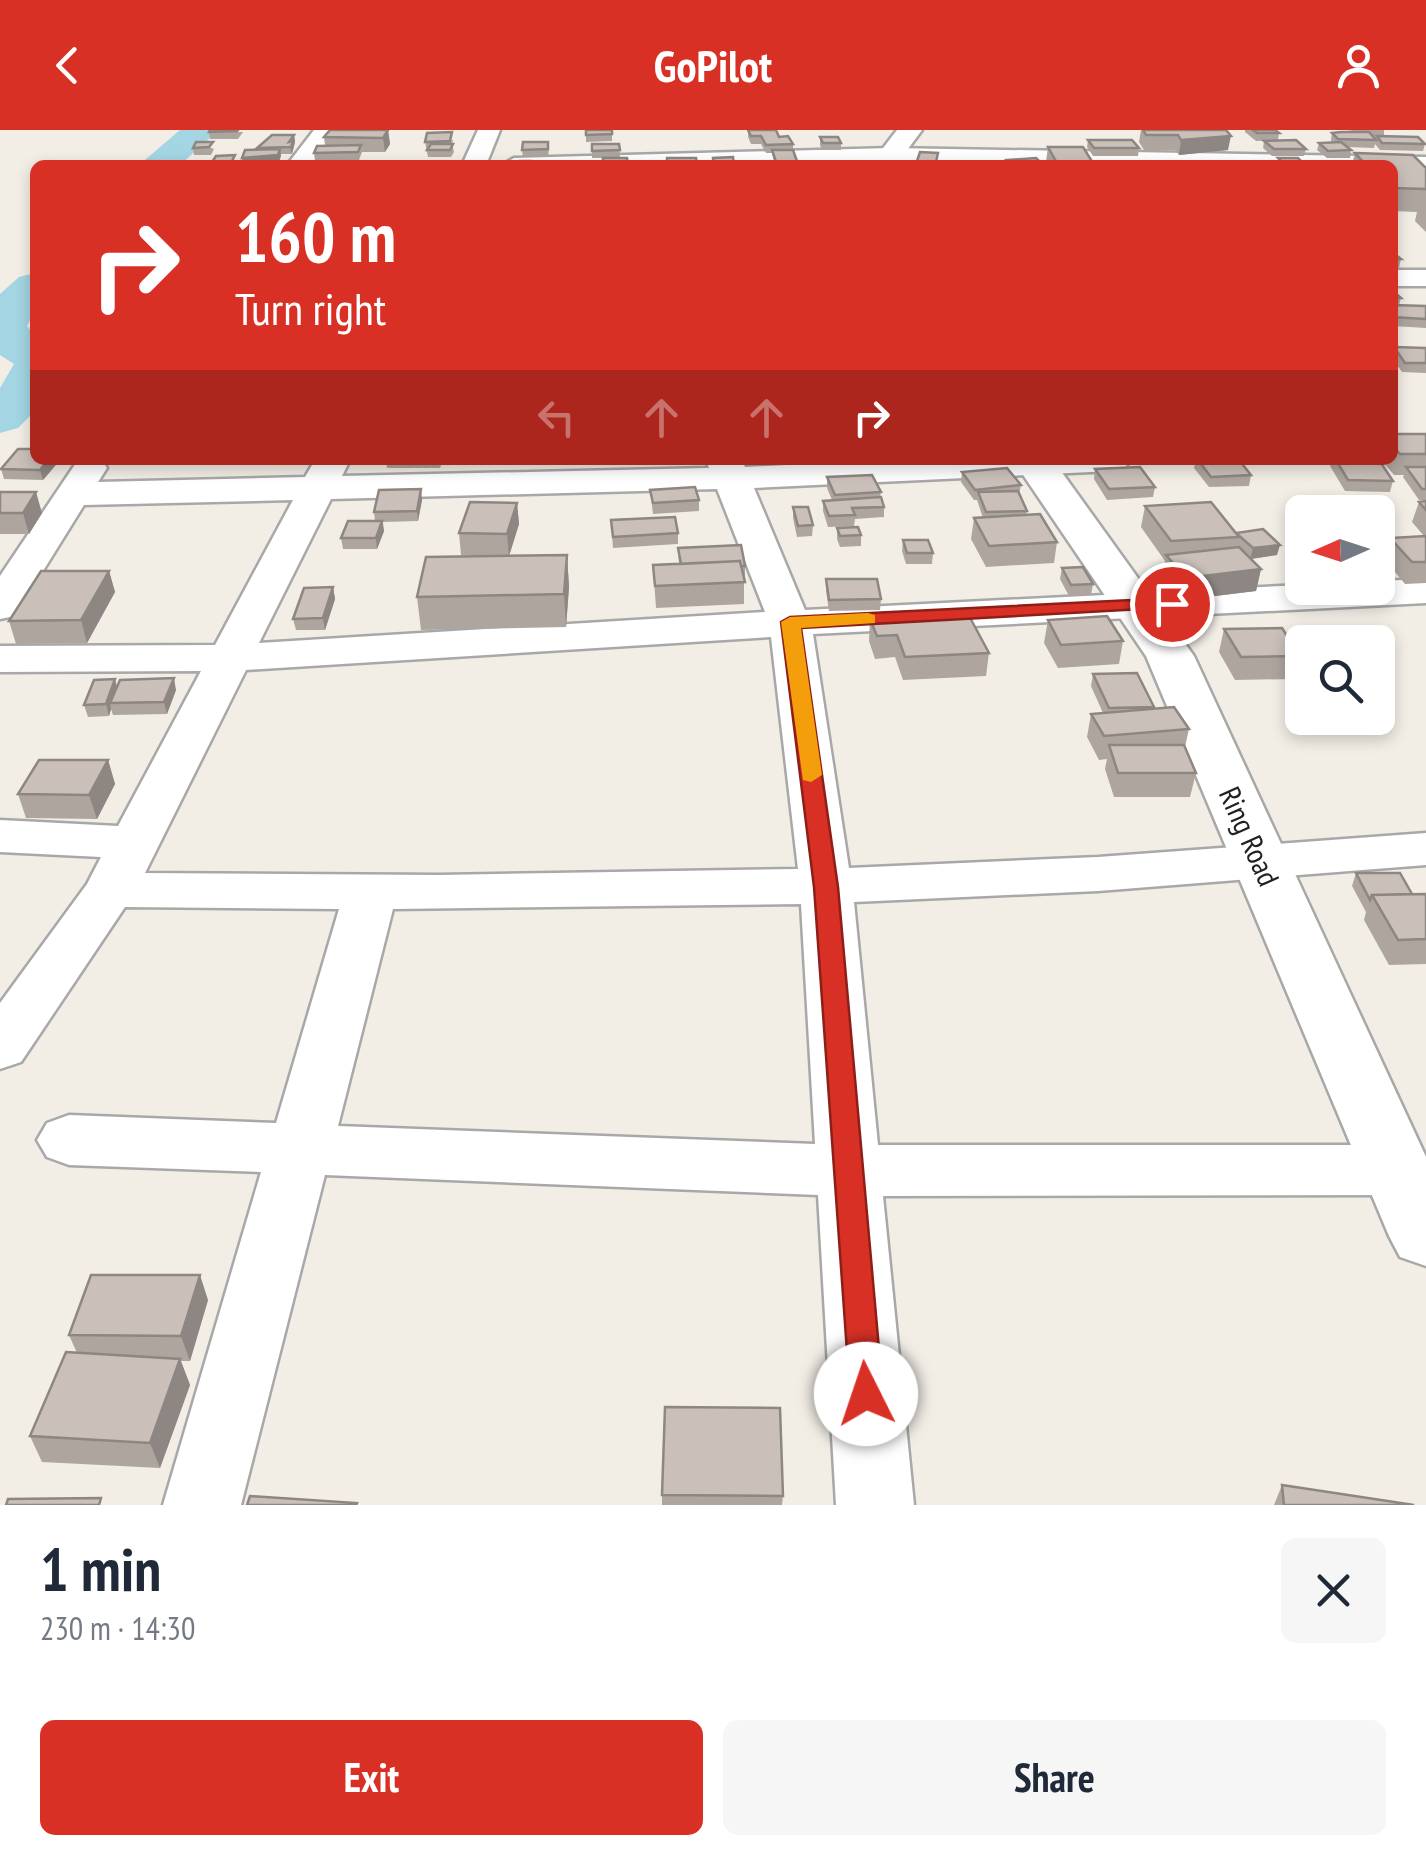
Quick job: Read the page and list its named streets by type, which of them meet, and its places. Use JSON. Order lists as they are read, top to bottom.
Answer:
{
  "streets": {
    "street": ["Ring Road"]
  },
  "north": "left",
  "page": {
    "header": "GoPilot",
    "turn": ["160 m", "Turn right"],
    "heading": ["1 min", "230 m · 14:30"],
    "buttons": ["Exit", "Share"]
  }
}
